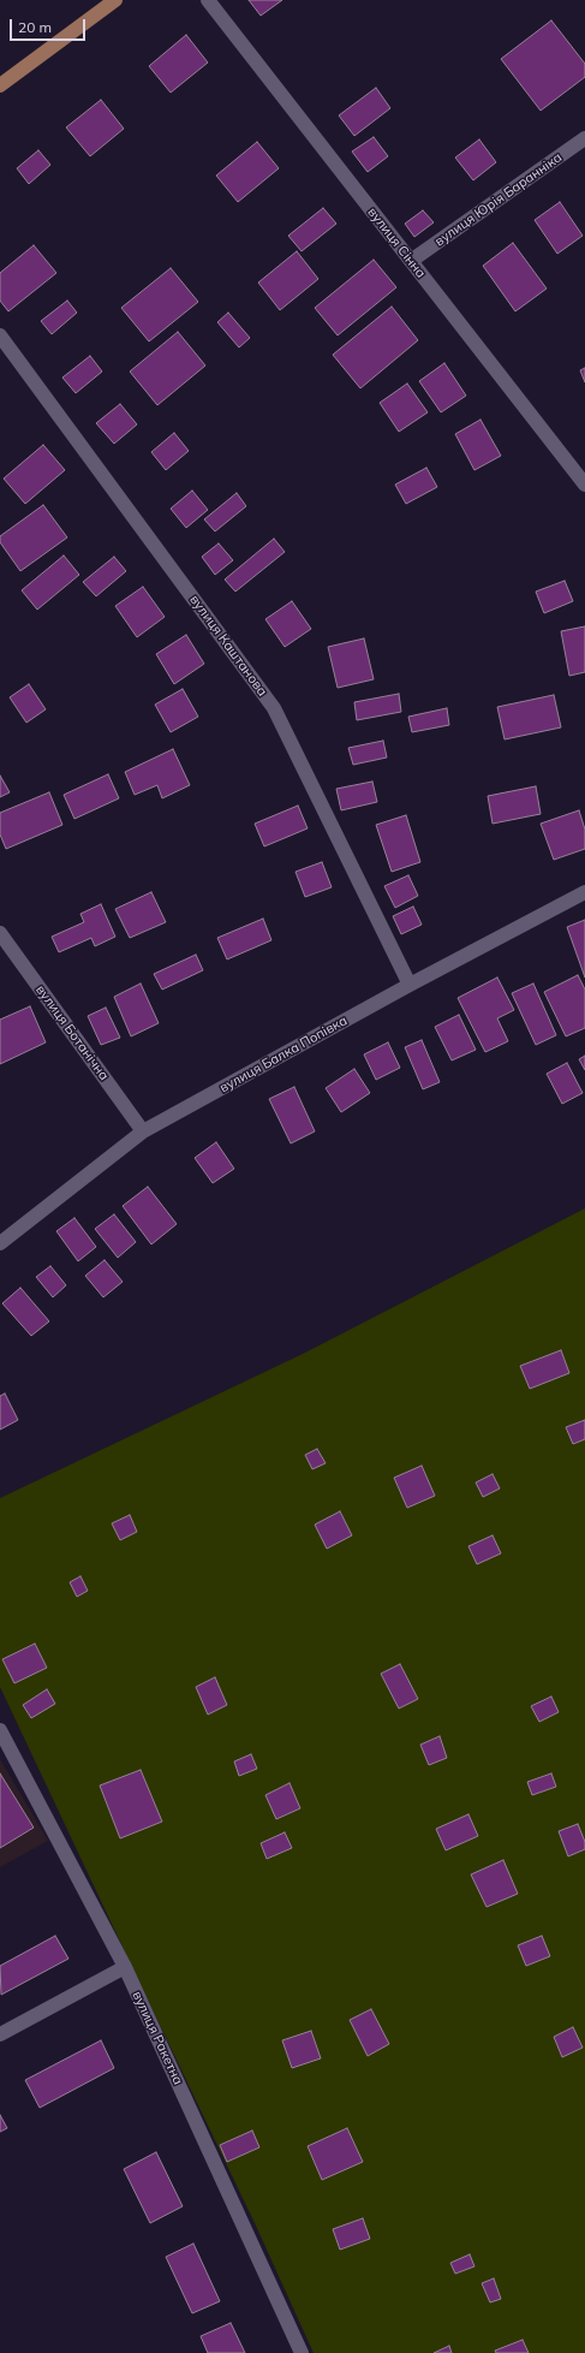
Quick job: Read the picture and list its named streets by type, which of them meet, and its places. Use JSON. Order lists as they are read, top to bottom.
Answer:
{
  "streets": {
    "street": [
      "вулиця Юрія Баранніка",
      "вулиця Сінна",
      "вулиця Каштанова",
      "вулиця Ботанічна",
      "вулиця Балка Попівка",
      "вулиця Ракетна"
    ]
  },
  "crossings": [
    ["вулиця Юрія Баранніка", "вулиця Сінна"],
    ["вулиця Каштанова", "вулиця Балка Попівка"],
    ["вулиця Ботанічна", "вулиця Балка Попівка"]
  ],
  "scale_bar": "20 m"
}
